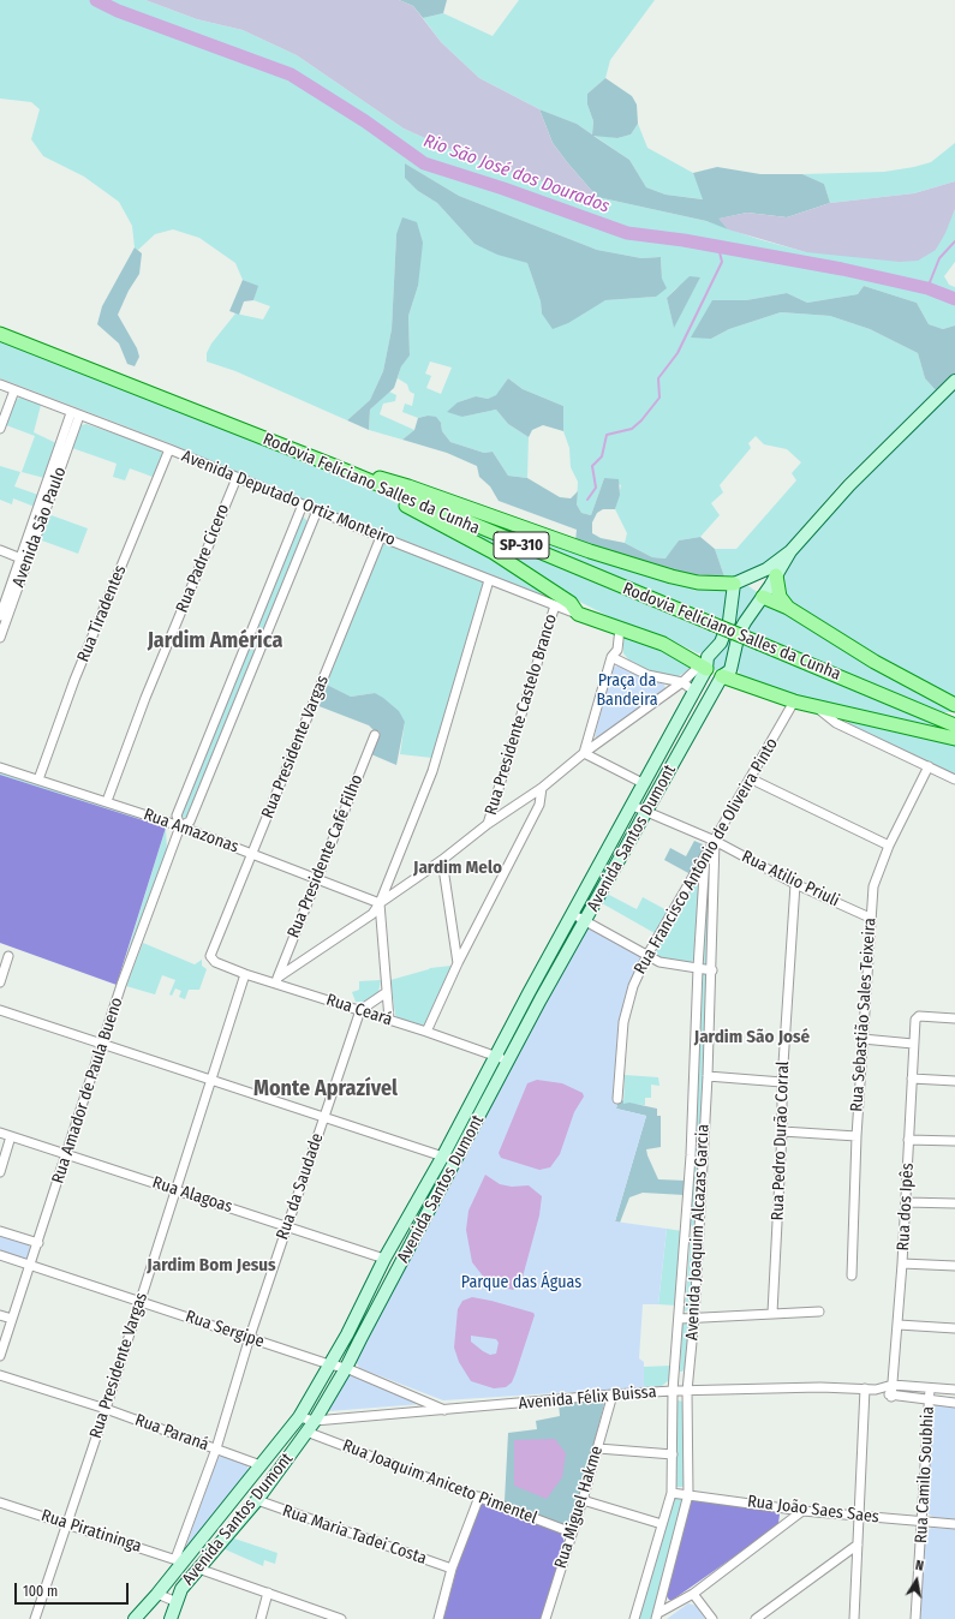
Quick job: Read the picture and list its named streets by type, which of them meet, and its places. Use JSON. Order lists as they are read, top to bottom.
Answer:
{
  "streets": {
    "main road": ["Rodovia Feliciano Salles da Cunha", "SP-310"],
    "street": [
      "Avenida Deputado Ortiz Monteiro",
      "Avenida São Paulo",
      "Rua Padre Cicero",
      "Rua Tiradentes",
      "Rua Presidente Castelo Branco",
      "Rua Presidente Vargas",
      "Rua Amazonas",
      "Avenida Santos Dumont",
      "Rua Presidente Café Filho",
      "Rua Francisco Antônio de Oliveira Pinto",
      "Rua Atilio Priuli",
      "Rua Ceará",
      "Rua Sebastião Sales Teixeira",
      "Rua Amador de Paula Bueno",
      "Rua Pedro Durão Corral",
      "Rua da Saudade",
      "Rua Alagoas",
      "Rua dos Ipês",
      "Avenida Joaquim Alcazas Garcia",
      "Rua Sergipe",
      "Avenida Félix Buissa",
      "Rua Paraná",
      "Rua Camilo Soubhia",
      "Rua Joaquim Aniceto Pimentel",
      "Rua Miguel Hakme",
      "Rua João Saes Saes",
      "Rua Piratininga",
      "Rua Maria Tadei Costa"
    ]
  },
  "crossings": [
    ["Avenida Deputado Ortiz Monteiro", "Avenida São Paulo"],
    ["Avenida Deputado Ortiz Monteiro", "Rua Padre Cicero"],
    ["Avenida Deputado Ortiz Monteiro", "Rua Tiradentes"],
    ["Avenida Deputado Ortiz Monteiro", "Rua Presidente Castelo Branco"],
    ["Avenida Deputado Ortiz Monteiro", "Rua Presidente Vargas"],
    ["Avenida Deputado Ortiz Monteiro", "Rua Amador de Paula Bueno"],
    ["Rua Padre Cicero", "Rua Amazonas"],
    ["Rua Tiradentes", "Rua Amazonas"],
    ["Rua Presidente Vargas", "Rua Amazonas"],
    ["Rua Presidente Vargas", "Rua Ceará"],
    ["Rua Presidente Vargas", "Rua Alagoas"],
    ["Rua Presidente Vargas", "Rua Sergipe"],
    ["Rua Presidente Vargas", "Rua Paraná"],
    ["Rua Presidente Vargas", "Rua Piratininga"],
    ["Rua Amazonas", "Rua Presidente Café Filho"],
    ["Rua Amazonas", "Rua Amador de Paula Bueno"],
    ["Avenida Santos Dumont", "Rua Atilio Priuli"],
    ["Avenida Santos Dumont", "Rua Ceará"],
    ["Avenida Santos Dumont", "Rua da Saudade"],
    ["Avenida Santos Dumont", "Rua Alagoas"],
    ["Avenida Santos Dumont", "Rua Sergipe"],
    ["Avenida Santos Dumont", "Avenida Félix Buissa"],
    ["Avenida Santos Dumont", "Rua Paraná"],
    ["Avenida Santos Dumont", "Rua Joaquim Aniceto Pimentel"],
    ["Avenida Santos Dumont", "Rua Piratininga"],
    ["Avenida Santos Dumont", "Rua Maria Tadei Costa"],
    ["Rua Presidente Café Filho", "Rua Ceará"],
    ["Rua Francisco Antônio de Oliveira Pinto", "Rua Atilio Priuli"],
    ["Rua Francisco Antônio de Oliveira Pinto", "Avenida Joaquim Alcazas Garcia"],
    ["Rua Atilio Priuli", "Rua Sebastião Sales Teixeira"],
    ["Rua Atilio Priuli", "Rua Pedro Durão Corral"],
    ["Rua Atilio Priuli", "Avenida Joaquim Alcazas Garcia"],
    ["Rua Ceará", "Rua da Saudade"],
    ["Rua Amador de Paula Bueno", "Rua Alagoas"],
    ["Rua Amador de Paula Bueno", "Rua Sergipe"],
    ["Rua da Saudade", "Rua Alagoas"],
    ["Rua da Saudade", "Rua Sergipe"],
    ["Rua da Saudade", "Rua Paraná"],
    ["Rua da Saudade", "Rua Piratininga"],
    ["Rua dos Ipês", "Avenida Félix Buissa"],
    ["Avenida Joaquim Alcazas Garcia", "Avenida Félix Buissa"],
    ["Avenida Joaquim Alcazas Garcia", "Rua João Saes Saes"],
    ["Rua Sergipe", "Avenida Félix Buissa"],
    ["Avenida Félix Buissa", "Rua Camilo Soubhia"],
    ["Avenida Félix Buissa", "Rua Miguel Hakme"],
    ["Rua Camilo Soubhia", "Rua João Saes Saes"],
    ["Rua Joaquim Aniceto Pimentel", "Rua Miguel Hakme"]
  ],
  "districts": [
    "Jardim América",
    "Jardim Melo",
    "Jardim São José",
    "Monte Aprazível",
    "Jardim Bom Jesus"
  ],
  "water": ["Rio São José dos Dourados"],
  "parks": ["Praça da Bandeira", "Parque das Águas"],
  "scale_bar": "100 m",
  "north": "top"
}
